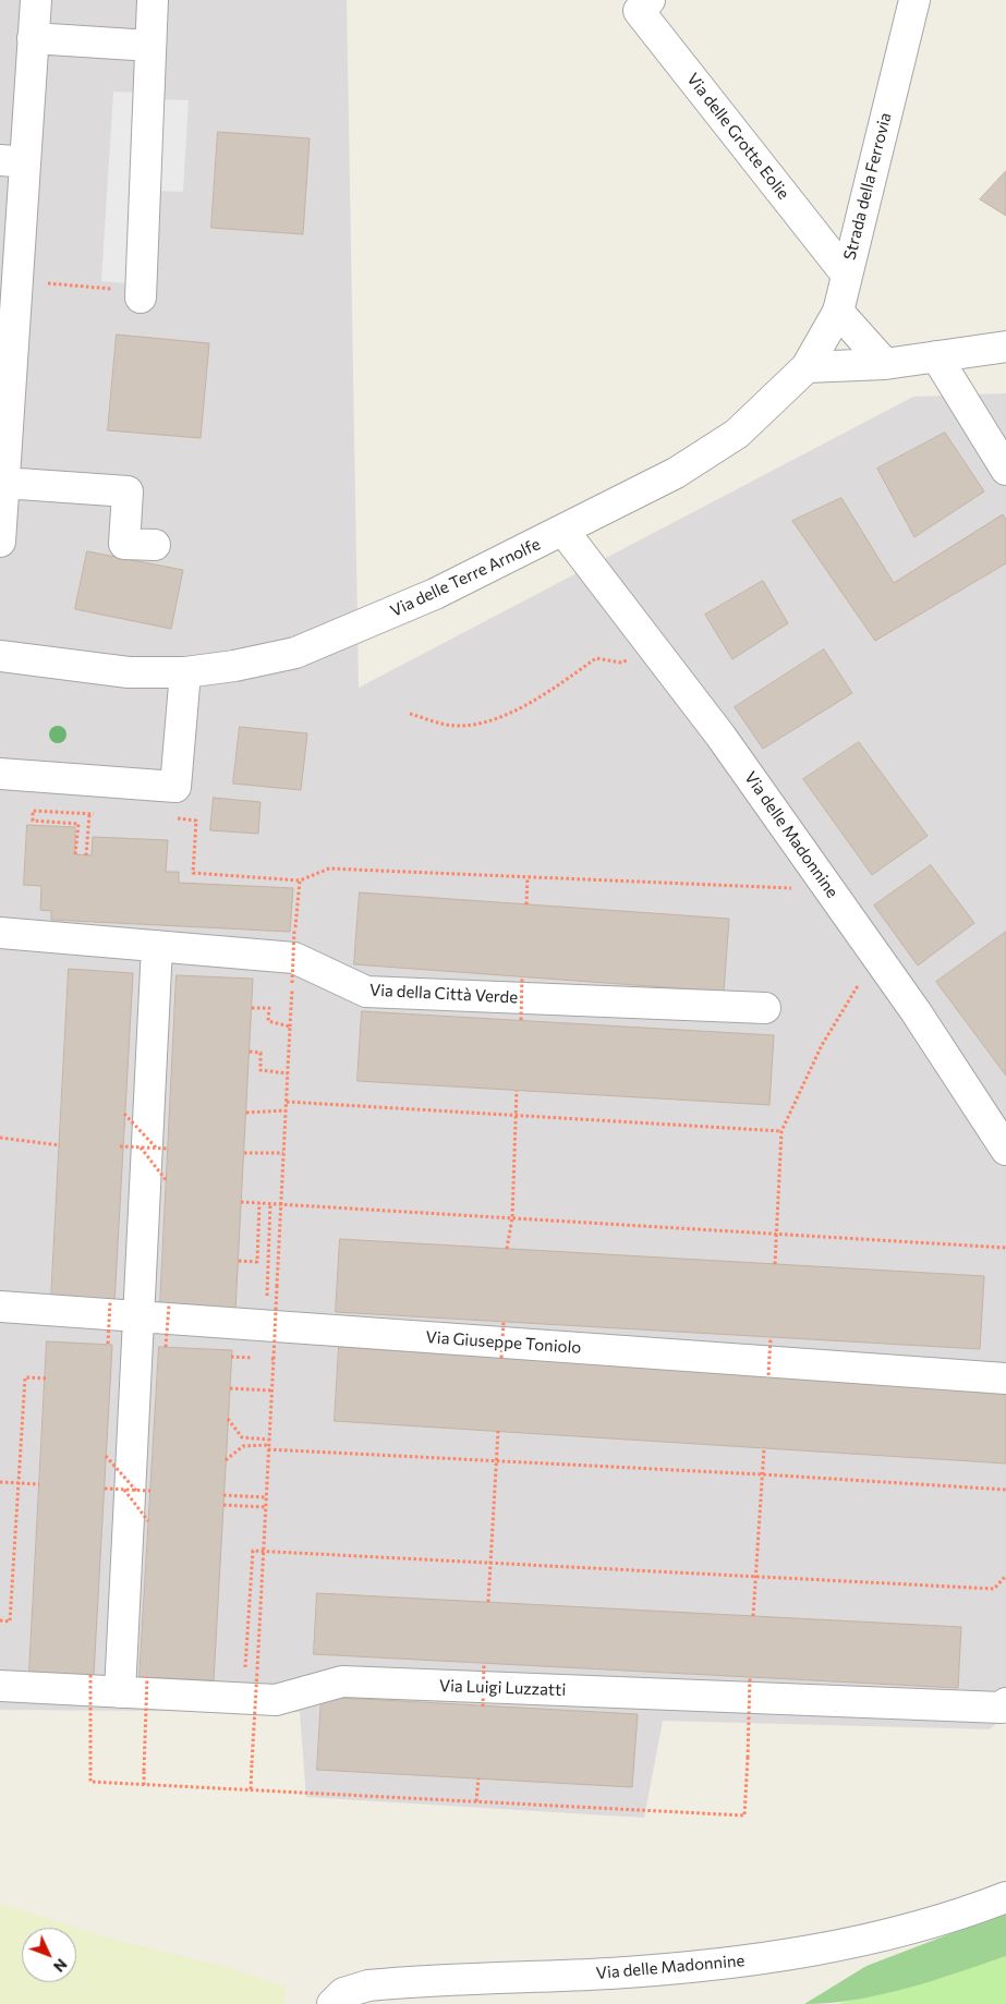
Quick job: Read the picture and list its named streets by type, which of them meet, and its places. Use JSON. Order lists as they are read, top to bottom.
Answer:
{
  "streets": {
    "street": [
      "Via delle Grotte Eolie",
      "Strada della Ferrovia",
      "Via delle Terre Arnolfe",
      "Via delle Madonnine",
      "Via della Città Verde",
      "Via Giuseppe Toniolo",
      "Via Luigi Luzzatti"
    ]
  },
  "crossings": [
    ["Via delle Grotte Eolie", "Strada della Ferrovia"],
    ["Strada della Ferrovia", "Via delle Terre Arnolfe"],
    ["Via delle Terre Arnolfe", "Via delle Madonnine"]
  ],
  "north": "bottom right"
}
